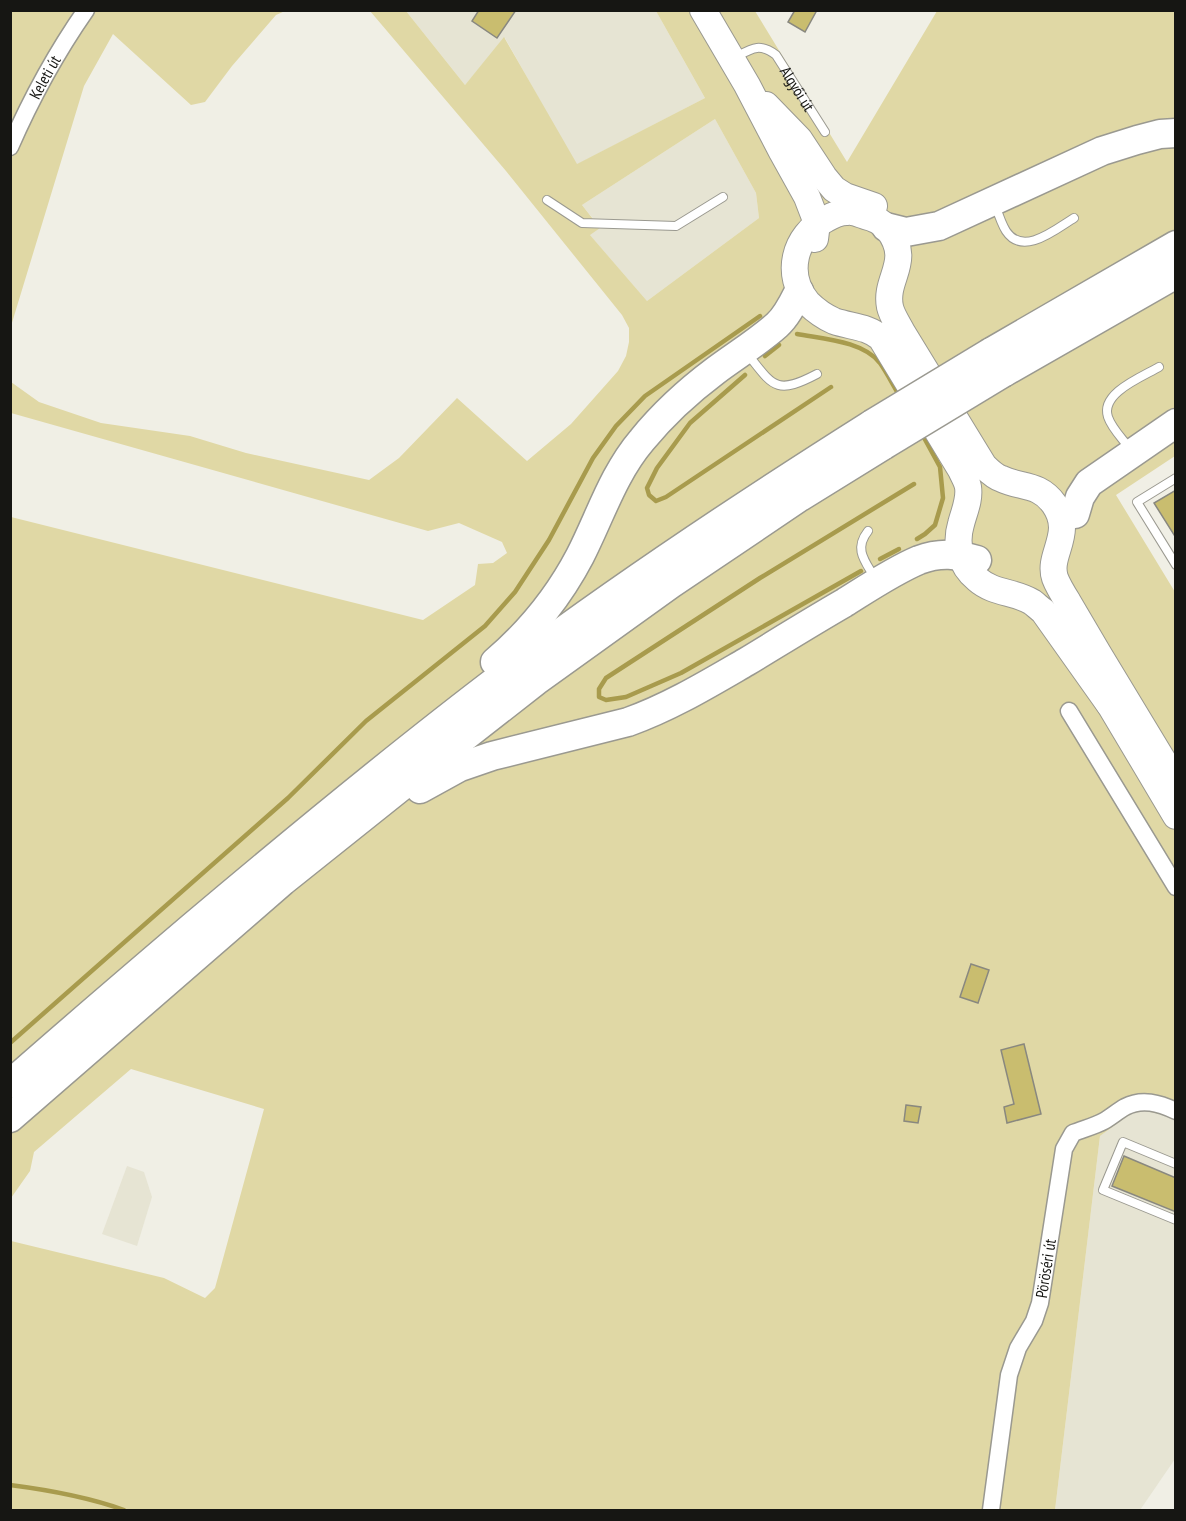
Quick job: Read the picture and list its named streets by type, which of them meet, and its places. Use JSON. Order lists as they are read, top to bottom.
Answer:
{
  "streets": {
    "street": ["Keleti út", "Pöröséri út"],
    "lane": ["Algyői út"]
  }
}
